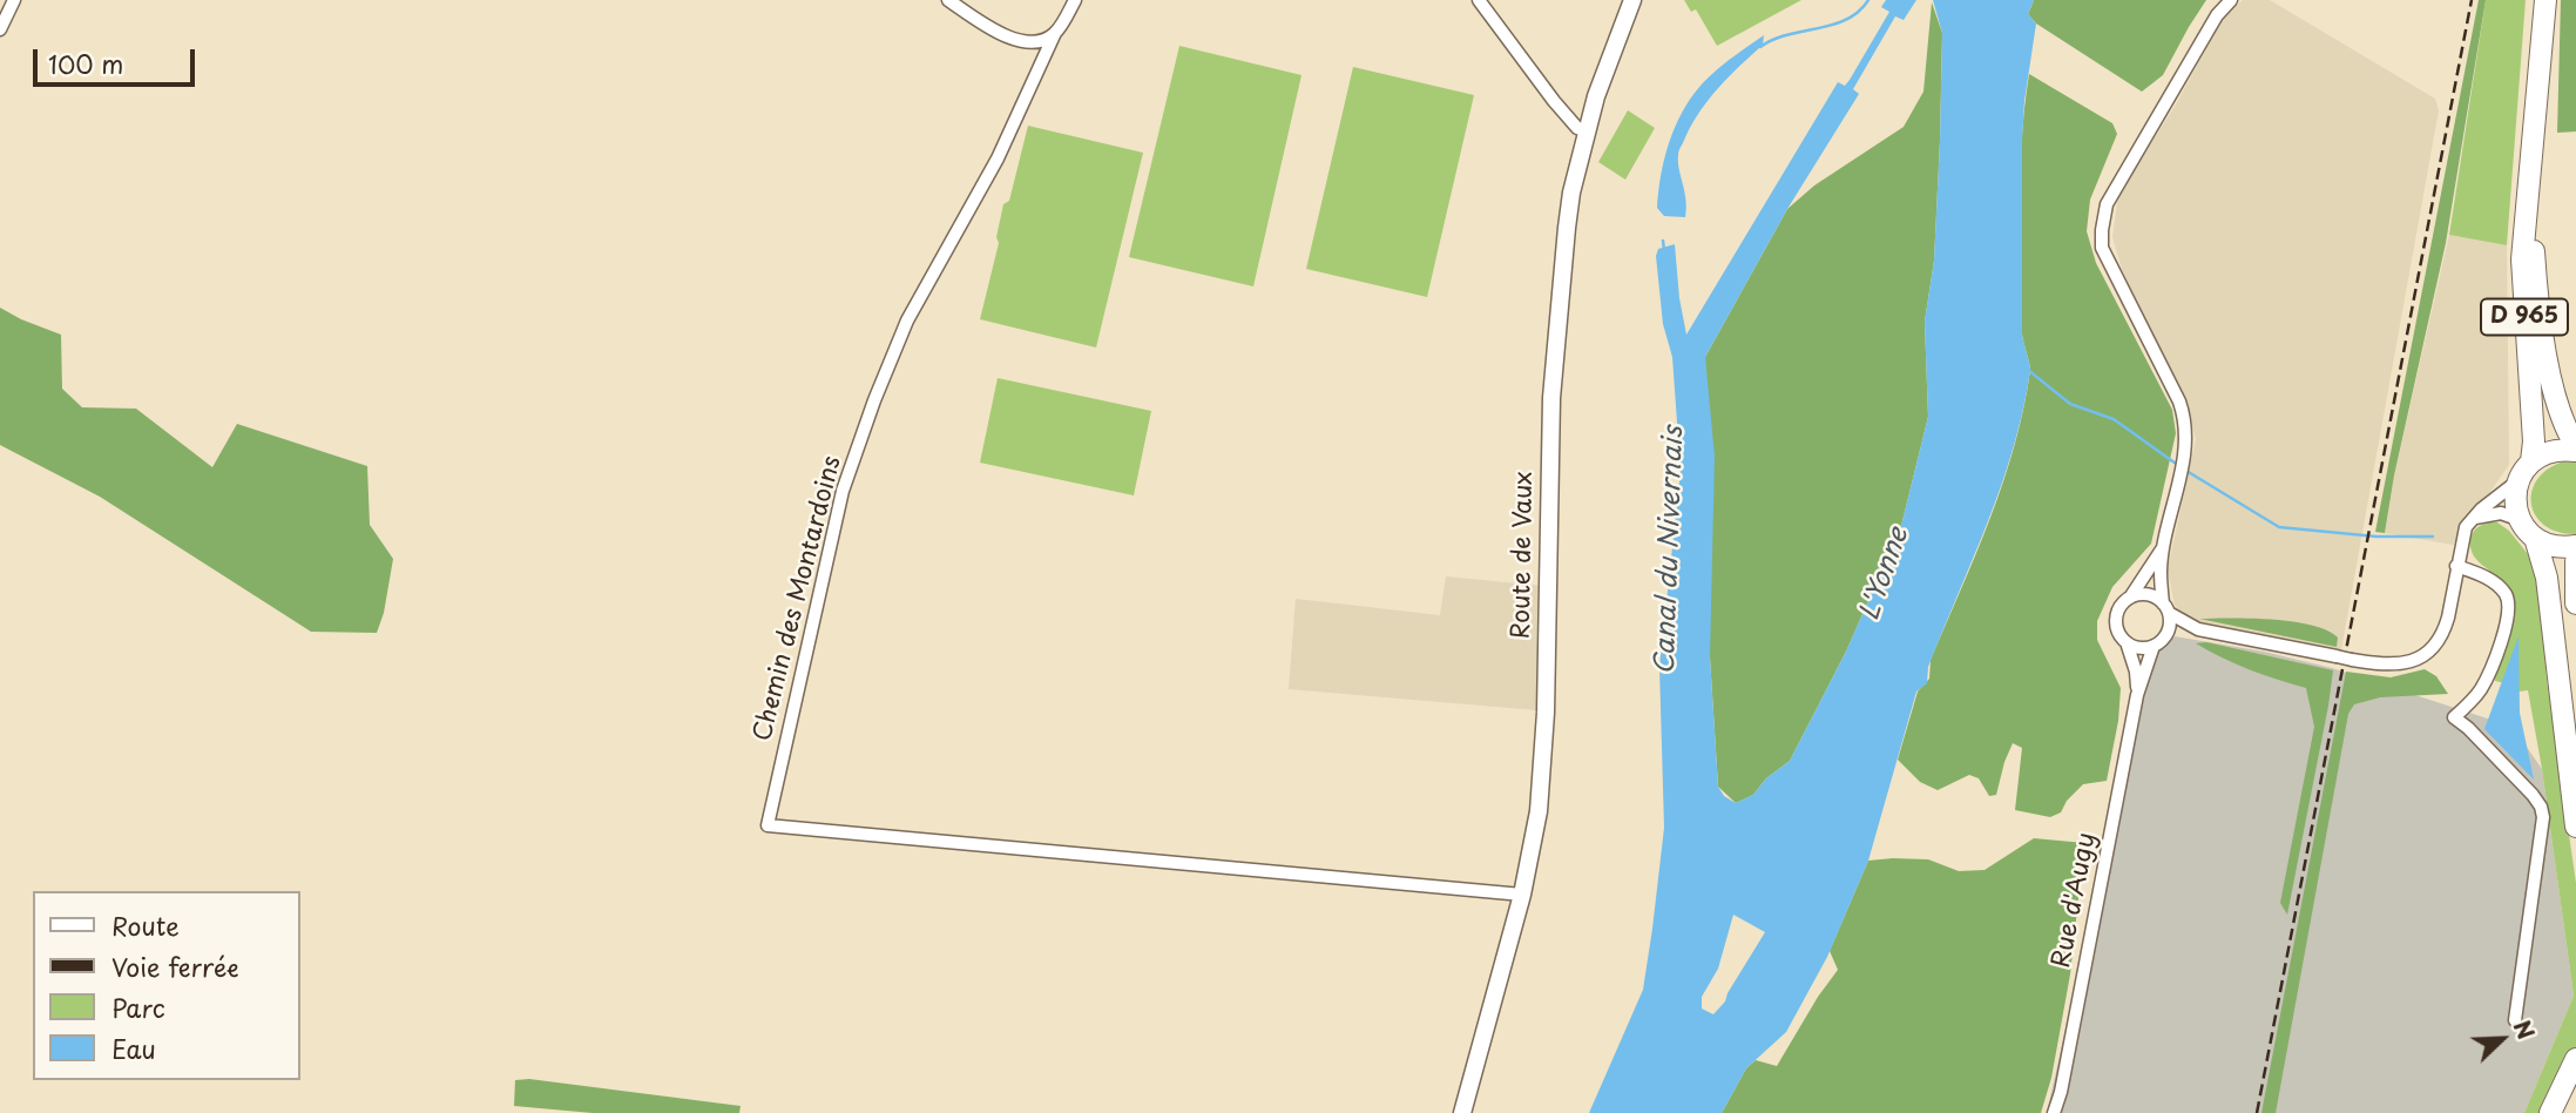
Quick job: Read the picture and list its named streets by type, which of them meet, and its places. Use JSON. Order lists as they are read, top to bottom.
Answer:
{
  "streets": {
    "main road": ["D 965"],
    "street": ["Route de Vaux", "Chemin des Montardoins", "Rue d'Augy"]
  },
  "crossings": [
    ["Route de Vaux", "Chemin des Montardoins"]
  ],
  "water": ["Canal du Nivernais", "L'Yonne"],
  "legend": [
    "Route",
    "Voie ferrée",
    "Parc",
    "Eau"
  ],
  "scale_bar": "100 m",
  "north": "top right"
}
